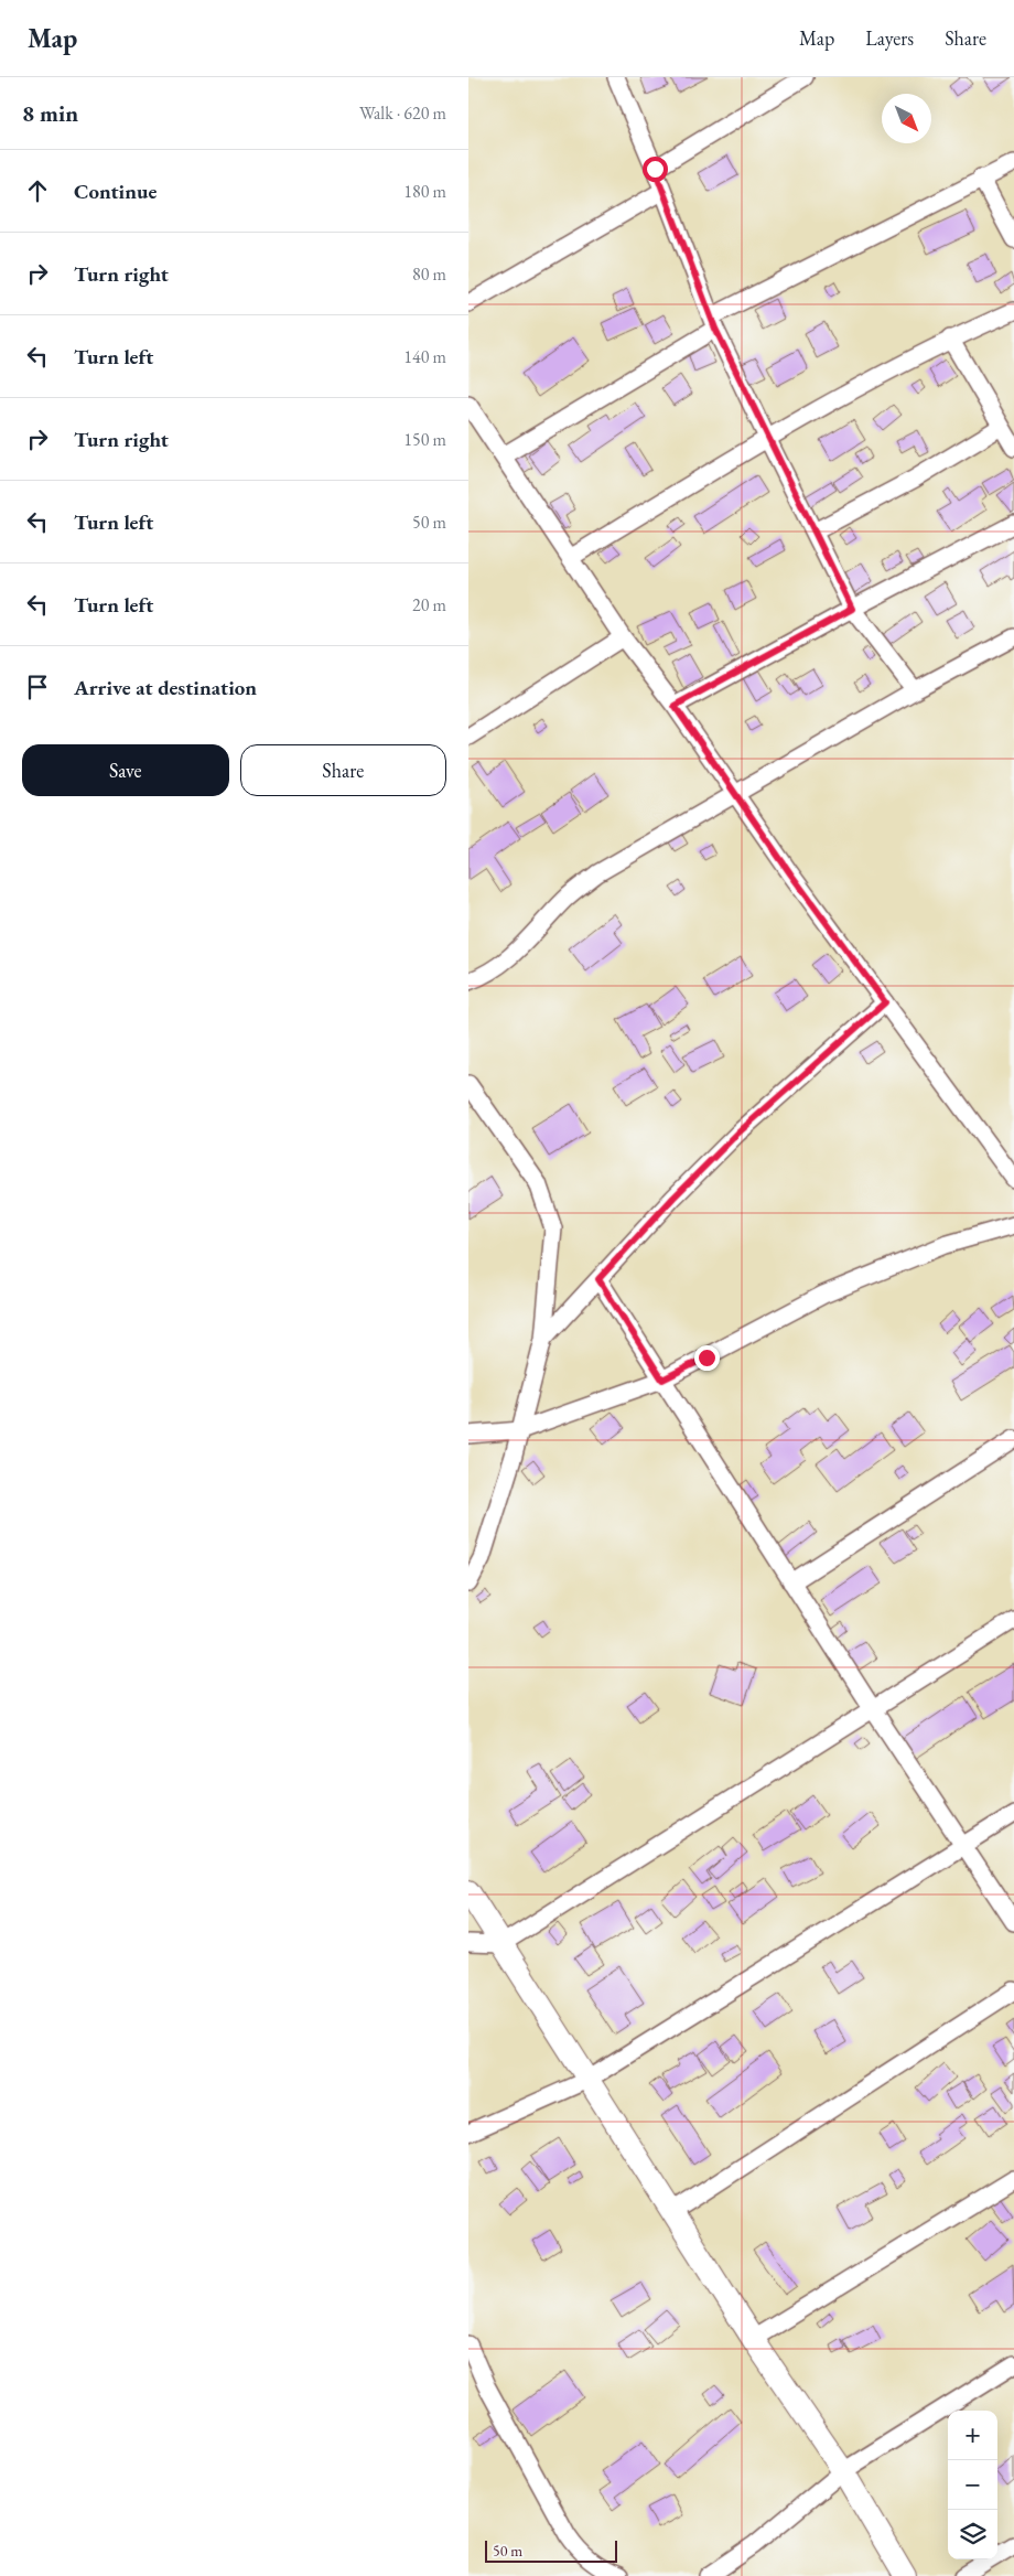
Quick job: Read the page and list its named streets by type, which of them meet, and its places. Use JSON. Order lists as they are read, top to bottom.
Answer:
{
  "scale_bar": "50 m",
  "north": "bottom right",
  "page": {
    "header": "Map",
    "nav": ["Map", "Layers", "Share"],
    "heading": ["8 min", "Walk · 620 m"],
    "list": [
      ["Continue", "180 m"],
      ["Turn right", "80 m"],
      ["Turn left", "140 m"],
      ["Turn right", "150 m"],
      ["Turn left", "50 m"],
      ["Turn left", "20 m"],
      "Arrive at destination"
    ],
    "buttons": ["Save", "Share"],
    "map_buttons": ["+", "−"],
    "scale": "50 m"
  }
}
